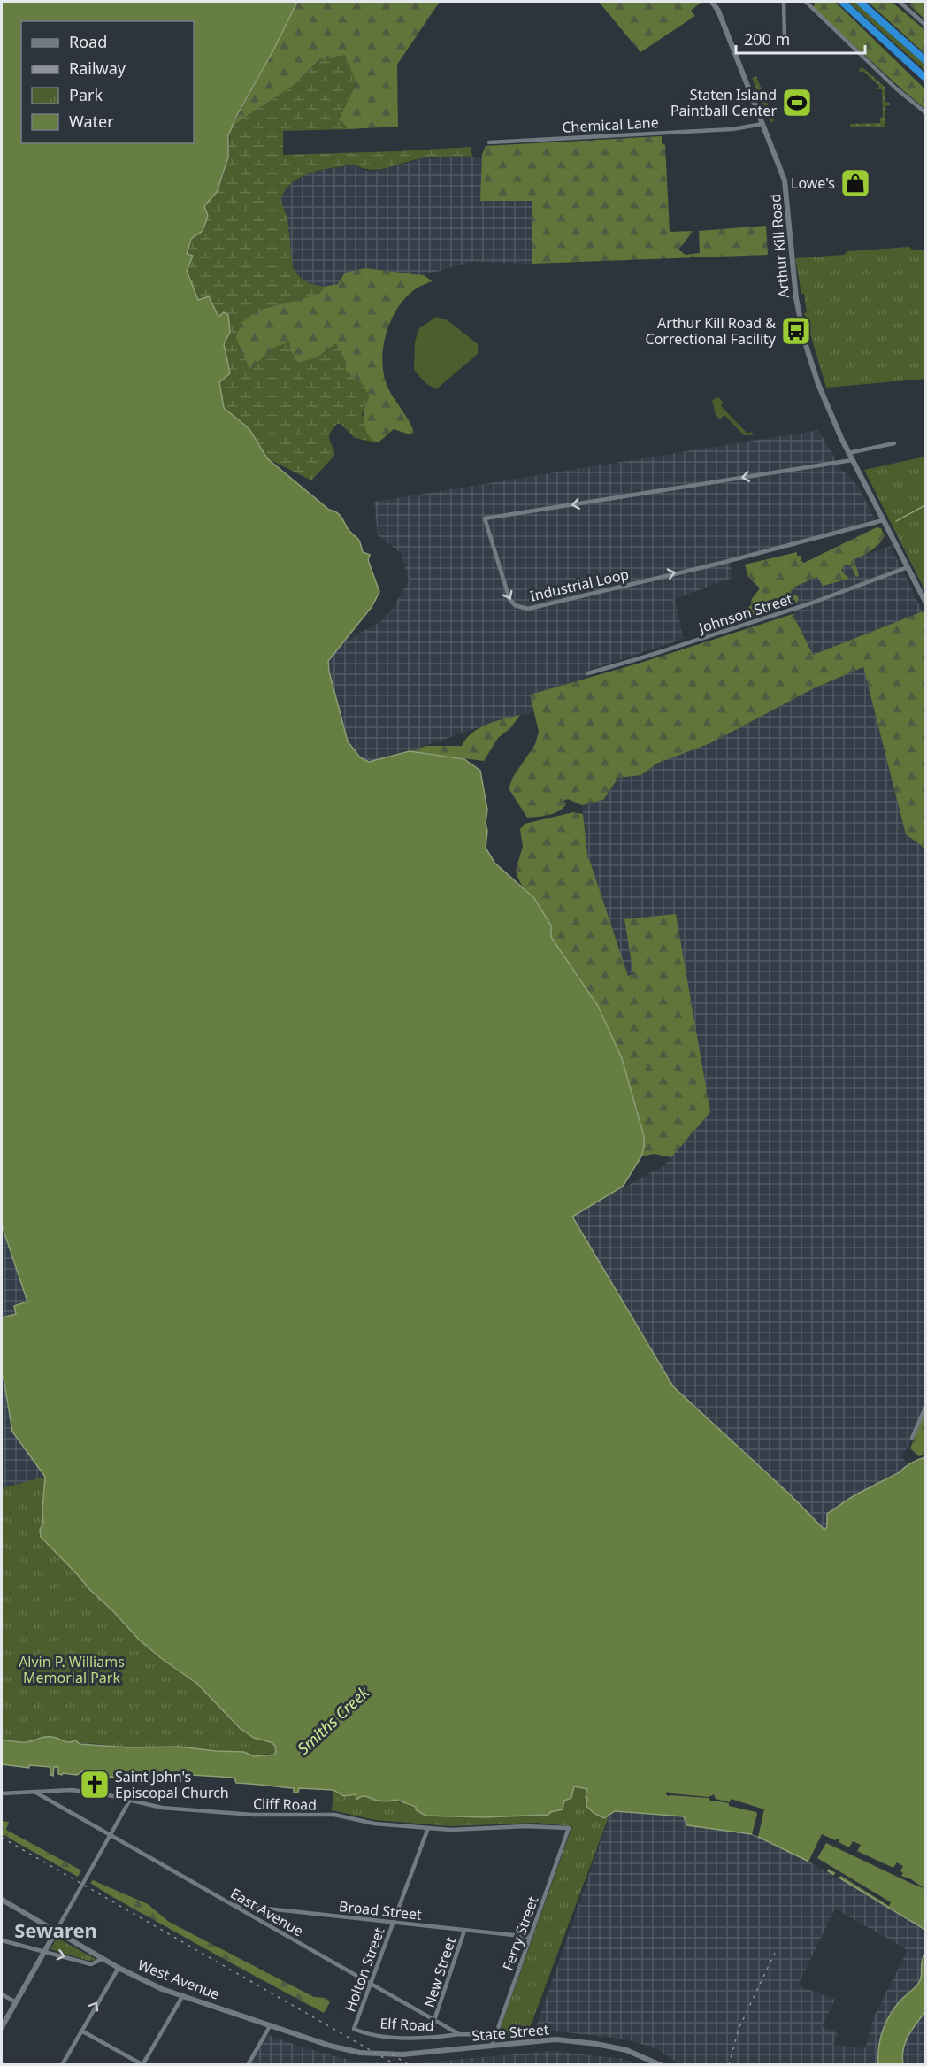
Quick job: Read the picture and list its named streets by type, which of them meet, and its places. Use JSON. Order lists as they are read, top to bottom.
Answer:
{
  "streets": {
    "street": [
      "Chemical Lane",
      "Arthur Kill Road",
      "Industrial Loop",
      "Johnson Street",
      "Cliff Road",
      "Broad Street",
      "East Avenue",
      "Ferry Street",
      "Holton Street",
      "New Street",
      "West Avenue",
      "Elf Road",
      "State Street"
    ]
  },
  "crossings": [
    ["Chemical Lane", "Arthur Kill Road"],
    ["Arthur Kill Road", "Industrial Loop"],
    ["Arthur Kill Road", "Johnson Street"],
    ["Cliff Road", "East Avenue"],
    ["Cliff Road", "Ferry Street"],
    ["Cliff Road", "Holton Street"],
    ["Broad Street", "East Avenue"],
    ["Broad Street", "Ferry Street"],
    ["Broad Street", "Holton Street"],
    ["Broad Street", "New Street"],
    ["East Avenue", "Ferry Street"],
    ["East Avenue", "Holton Street"],
    ["East Avenue", "New Street"],
    ["East Avenue", "Elf Road"],
    ["Ferry Street", "State Street"],
    ["Holton Street", "Elf Road"],
    ["West Avenue", "State Street"]
  ],
  "districts": ["Sewaren"],
  "water": ["Smiths Creek"],
  "parks": ["Alvin P. Williams Memorial Park"],
  "places": {
    "sports": ["Staten Island Paintball Center"],
    "shop": ["Lowe's"],
    "bus stop": ["Arthur Kill Road & Correctional Facility"],
    "church": ["Saint John's Episcopal Church"]
  },
  "legend": [
    "Road",
    "Railway",
    "Park",
    "Water"
  ],
  "scale_bar": "200 m"
}
